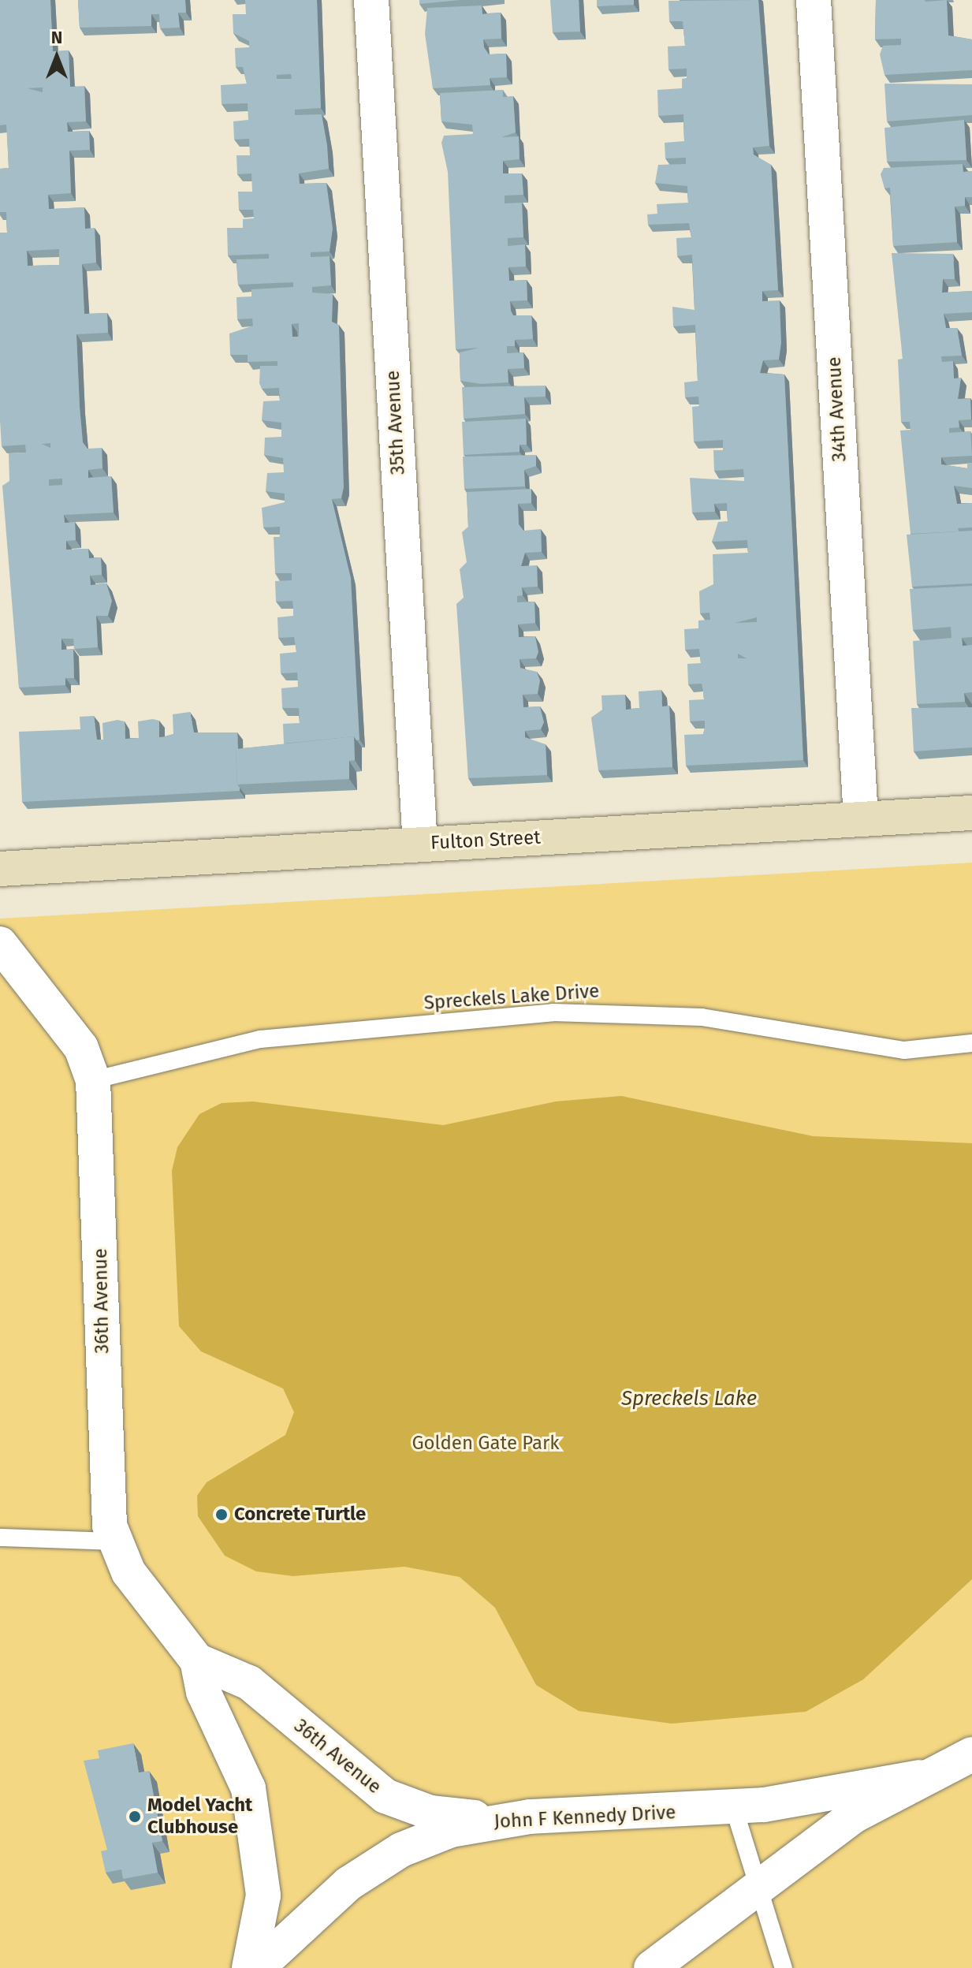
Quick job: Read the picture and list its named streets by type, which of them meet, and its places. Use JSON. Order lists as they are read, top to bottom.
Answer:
{
  "streets": {
    "main road": ["Fulton Street"],
    "street": [
      "34th Avenue",
      "35th Avenue",
      "36th Avenue",
      "John F Kennedy Drive"
    ],
    "lane": ["Spreckels Lake Drive"]
  },
  "crossings": [
    ["34th Avenue", "Fulton Street"],
    ["35th Avenue", "Fulton Street"],
    ["Spreckels Lake Drive", "36th Avenue"],
    ["36th Avenue", "John F Kennedy Drive"]
  ],
  "water": ["Spreckels Lake"],
  "parks": ["Golden Gate Park"],
  "places": ["Concrete Turtle", "Model Yacht Clubhouse"],
  "north": "top"
}
